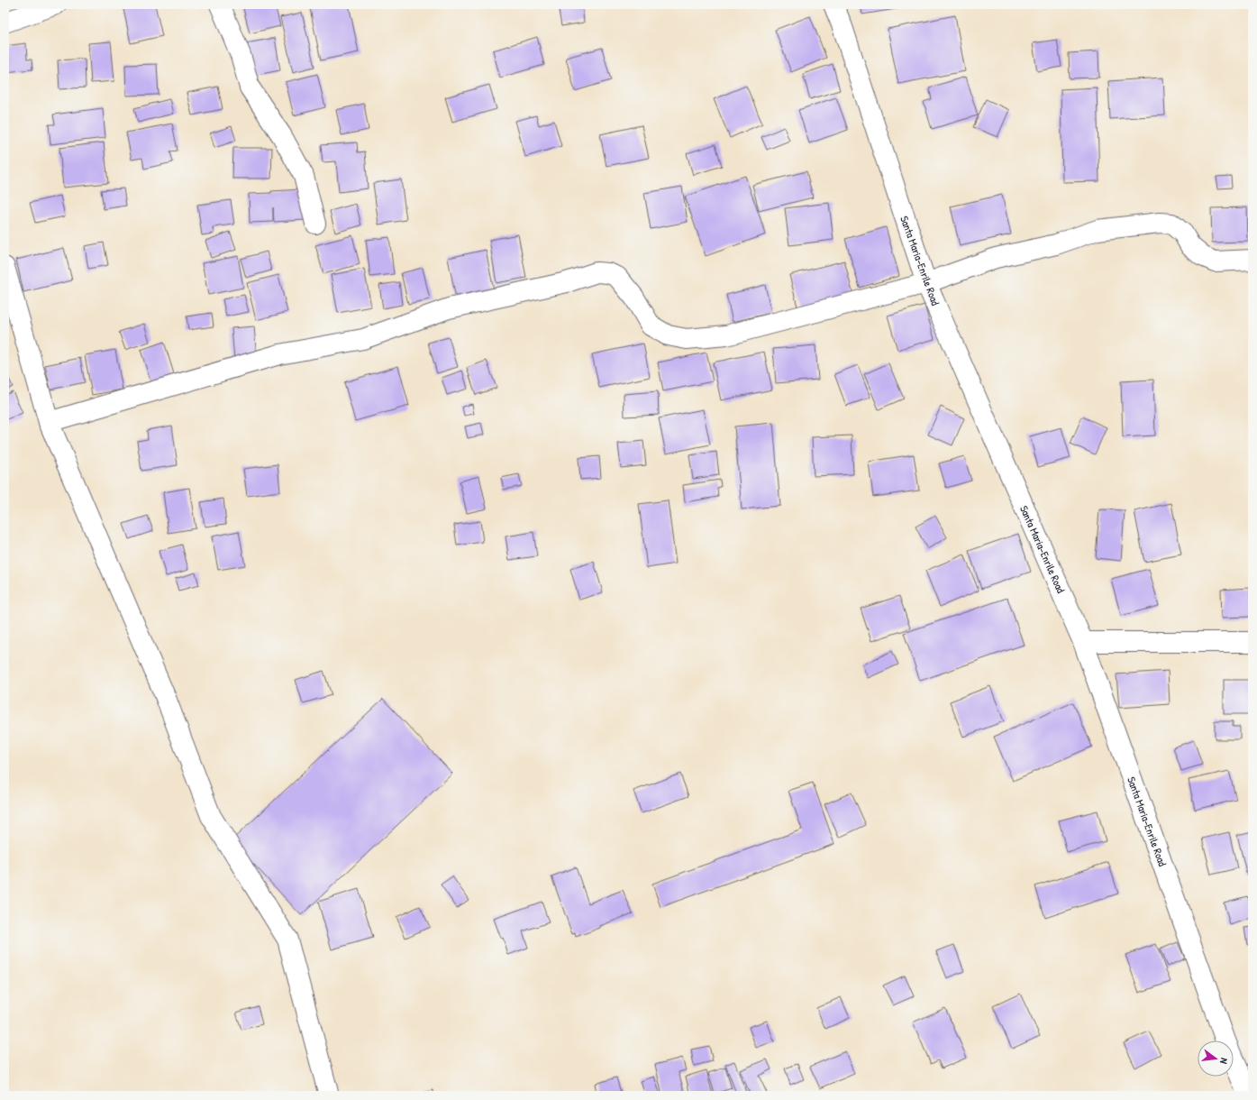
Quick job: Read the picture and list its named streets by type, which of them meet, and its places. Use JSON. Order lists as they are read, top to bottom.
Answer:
{
  "streets": {
    "street": ["Santa Maria-Enrile Road"]
  },
  "north": "right"
}
